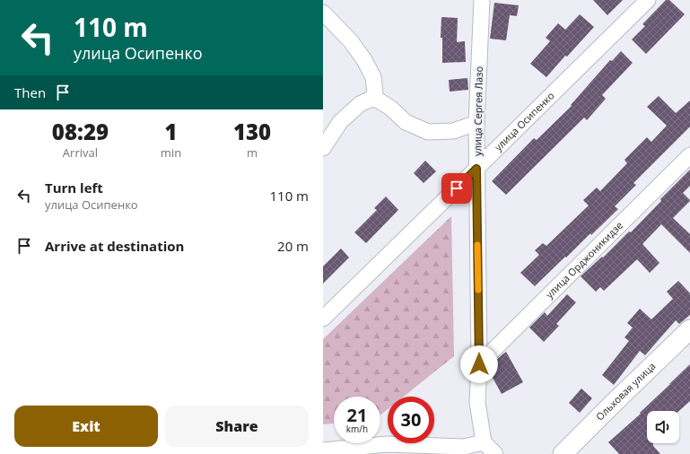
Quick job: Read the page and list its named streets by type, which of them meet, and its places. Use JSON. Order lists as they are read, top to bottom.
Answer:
{
  "streets": {
    "main road": ["Ольховая улица"],
    "street": ["улица Сергея Лазо", "улица Осипенко", "улица Орджоникидзе"]
  },
  "crossings": [
    ["улица Сергея Лазо", "улица Осипенко"],
    ["улица Сергея Лазо", "улица Орджоникидзе"]
  ],
  "page": {
    "turn": ["110 m", "улица Осипенко"],
    "then": "Then",
    "eta": [
      "08:29",
      "Arrival",
      "1",
      "min",
      "130",
      "m"
    ],
    "list": [
      {
        "name": "Turn left",
        "note": "улица Осипенко",
        "value": "110 m"
      },
      {
        "name": "Arrive at destination",
        "value": "20 m"
      }
    ],
    "speed": "21 km/h",
    "limit": "30",
    "buttons": ["Exit", "Share"]
  }
}
